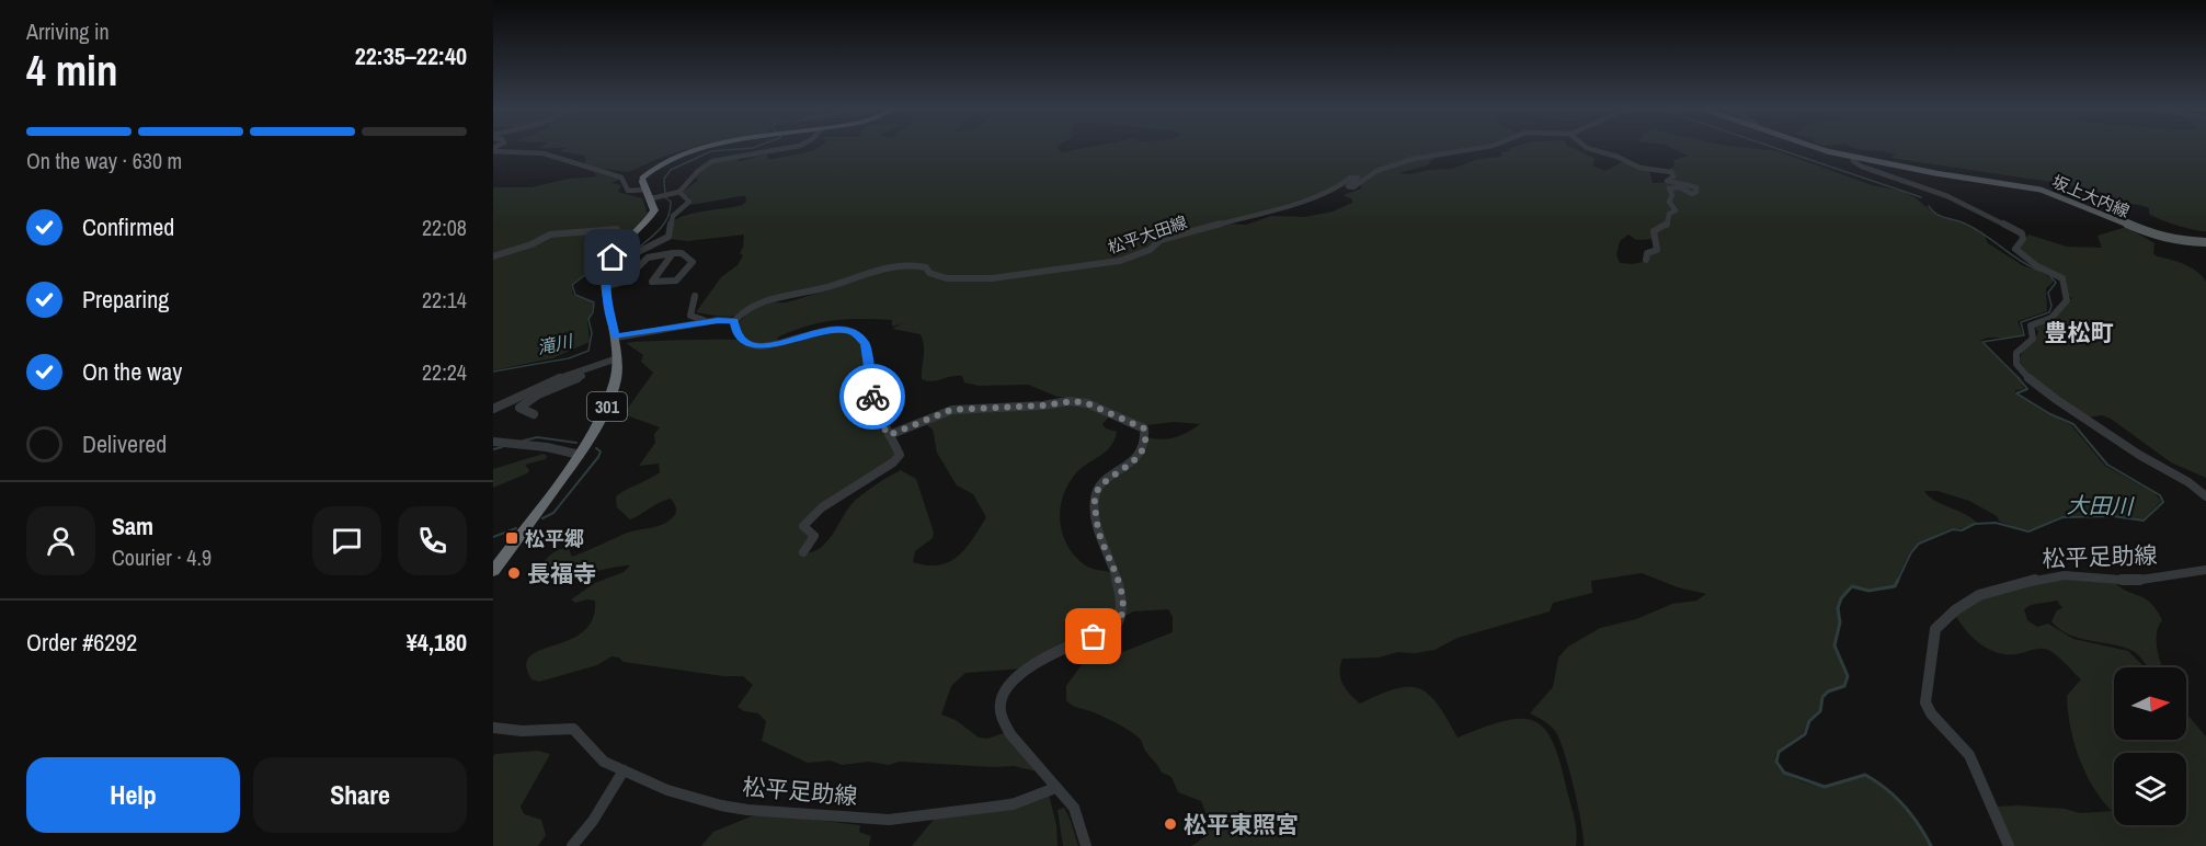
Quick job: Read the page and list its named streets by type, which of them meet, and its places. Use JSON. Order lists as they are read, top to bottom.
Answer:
{
  "streets": {
    "highway": ["301"],
    "main road": ["坂上大内線"],
    "street": ["松平大田線", "松平足助線"]
  },
  "districts": ["豊松町"],
  "water": ["滝川", "大田川"],
  "places": {
    "transit": ["松平郷"],
    "other": ["長福寺", "松平東照宮"]
  },
  "north": "right",
  "page": {
    "heading": ["4 min", "Arriving in", "22:35–22:40"],
    "panel": [
      "Sam",
      "Courier · 4.9",
      "Order #6292",
      "¥4,180"
    ],
    "bar": "On the way · 630 m",
    "list": [
      ["Confirmed", "22:08"],
      ["Preparing", "22:14"],
      ["On the way", "22:24"],
      "Delivered"
    ],
    "buttons": ["Help", "Share"]
  }
}
